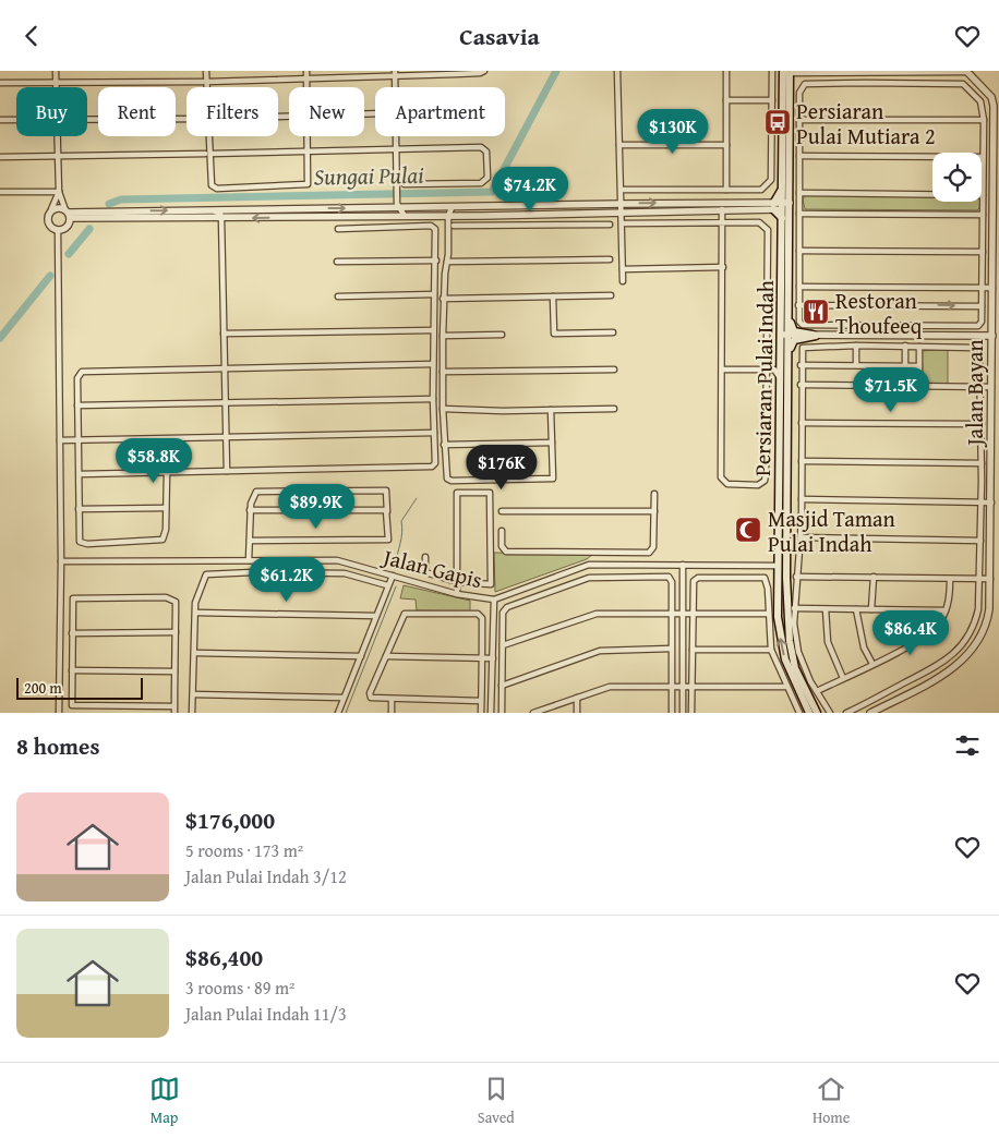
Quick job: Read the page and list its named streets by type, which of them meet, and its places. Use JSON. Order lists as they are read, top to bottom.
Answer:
{
  "streets": {
    "main road": ["Persiaran Pulai Indah"],
    "street": ["Jalan Bayan", "Jalan Gapis"]
  },
  "crossings": [
    ["Persiaran Pulai Indah", "Jalan Bayan"]
  ],
  "water": ["Sungai Pulai"],
  "places": {
    "bus stop": ["Persiaran Pulai Mutiara 2"],
    "restaurant": ["Restoran Thoufeeq"],
    "mosque": ["Masjid Taman Pulai Indah"]
  },
  "scale_bar": "200 m",
  "page": {
    "header": "Casavia",
    "chip": [
      "Buy",
      "Rent",
      "Filters",
      "New",
      "Apartment"
    ],
    "price": [
      "$130K",
      "$74.2K",
      "$71.5K",
      "$58.8K",
      "$176K",
      "$89.9K",
      "$61.2K",
      "$86.4K"
    ],
    "scale": "200 m",
    "heading": "8 homes",
    "list": [
      {
        "name": "$176,000",
        "note": "5 rooms · 173 m² · Jalan Pulai Indah 3/12"
      },
      {
        "name": "$86,400",
        "note": "3 rooms · 89 m² · Jalan Pulai Indah 11/3"
      }
    ],
    "tabs": ["Map", "Saved", "Home"]
  }
}
